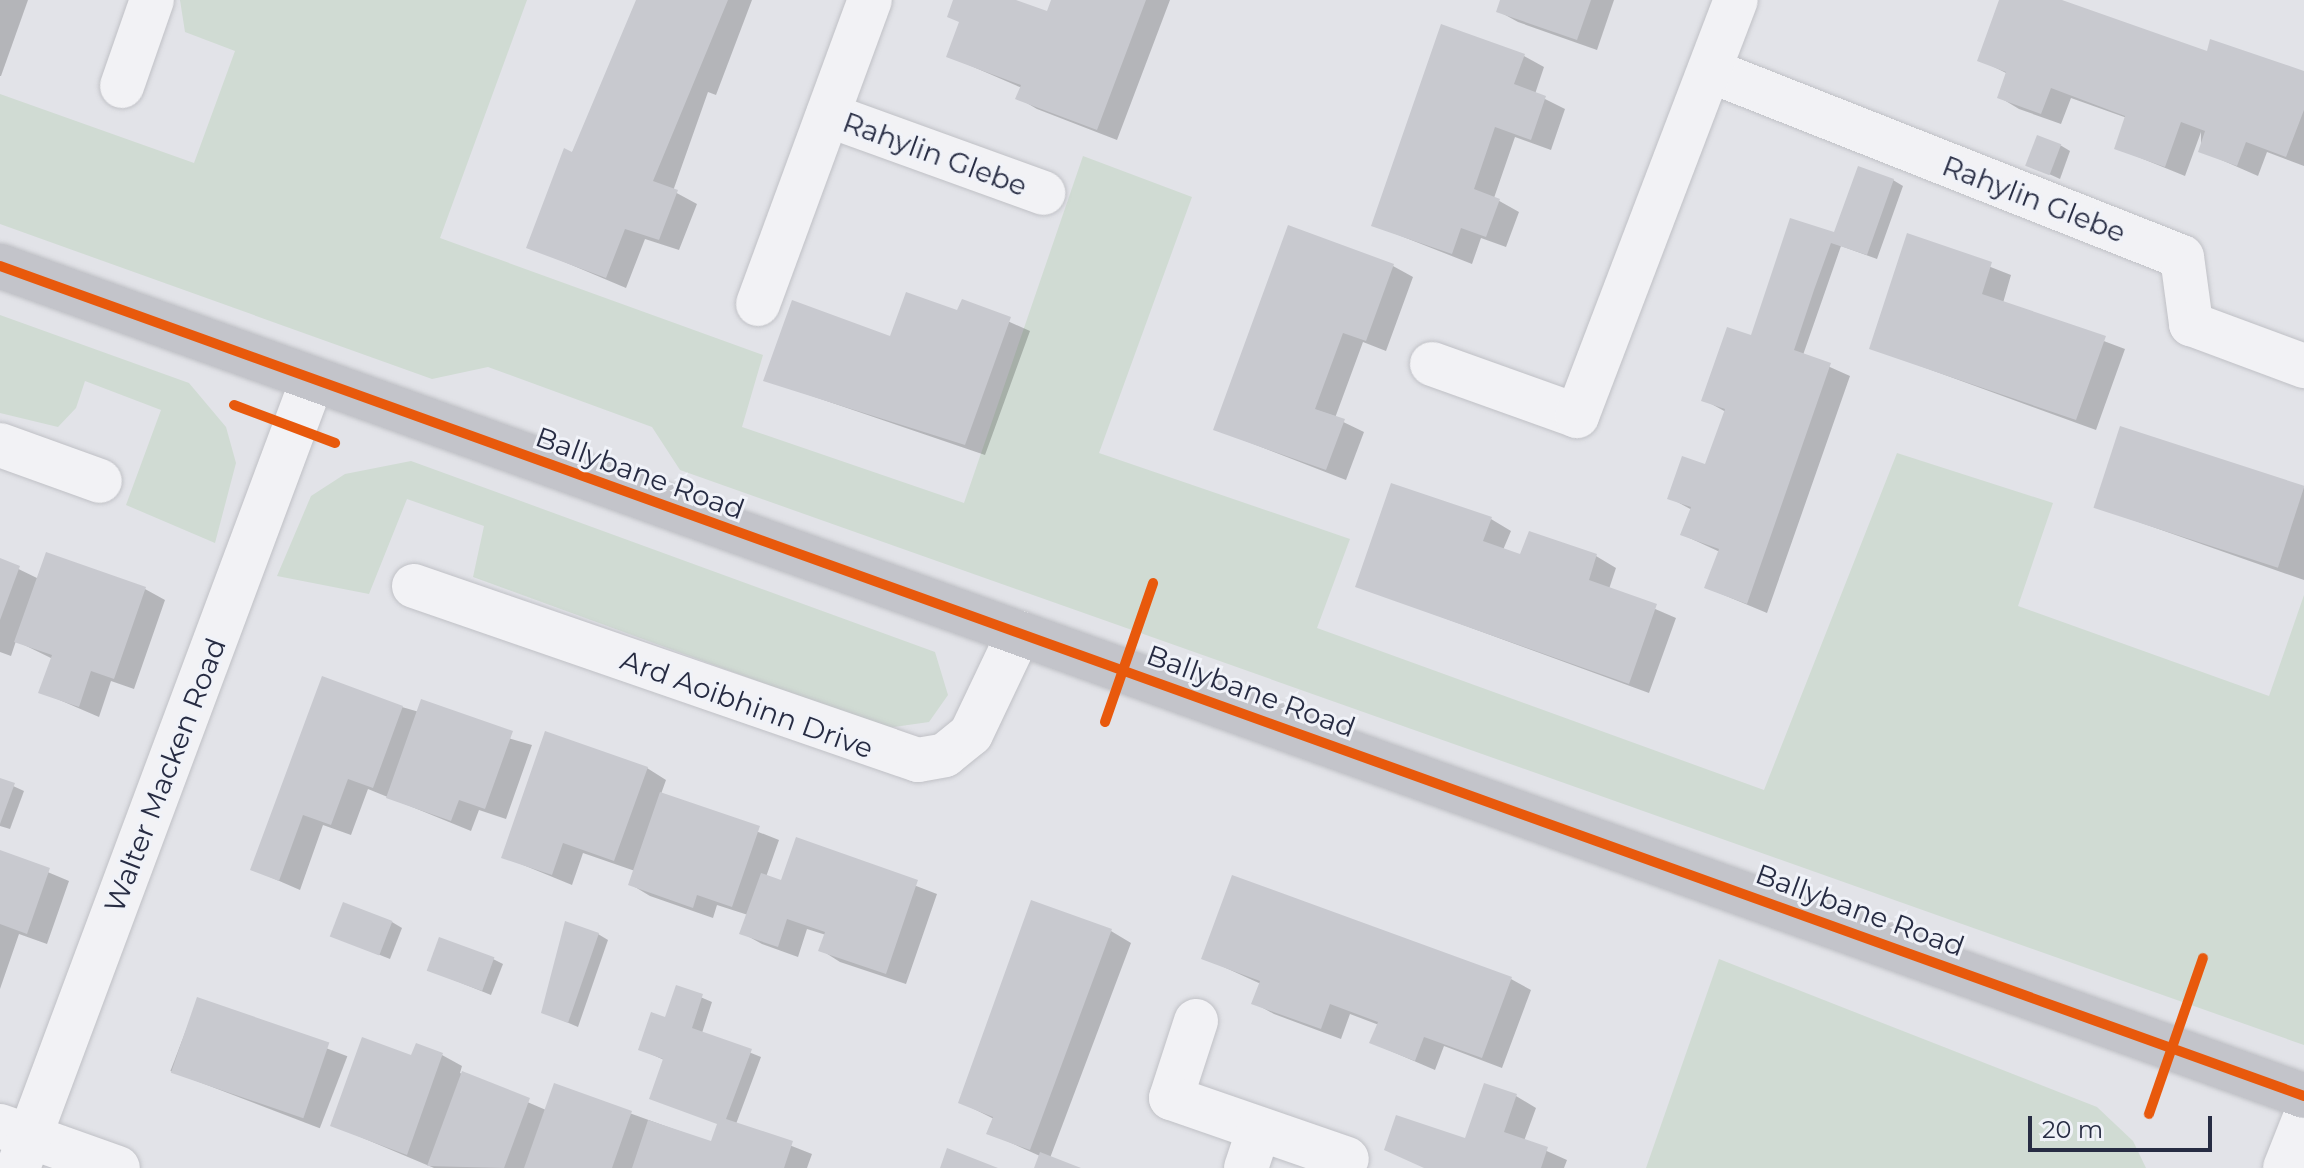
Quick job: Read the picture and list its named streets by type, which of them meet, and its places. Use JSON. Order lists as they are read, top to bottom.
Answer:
{
  "streets": {
    "main road": ["Ballybane Road"],
    "street": ["Rahylin Glebe", "Ard Aoibhinn Drive", "Walter Macken Road"]
  },
  "crossings": [
    ["Ballybane Road", "Ard Aoibhinn Drive"],
    ["Ballybane Road", "Walter Macken Road"]
  ],
  "scale_bar": "20 m"
}
